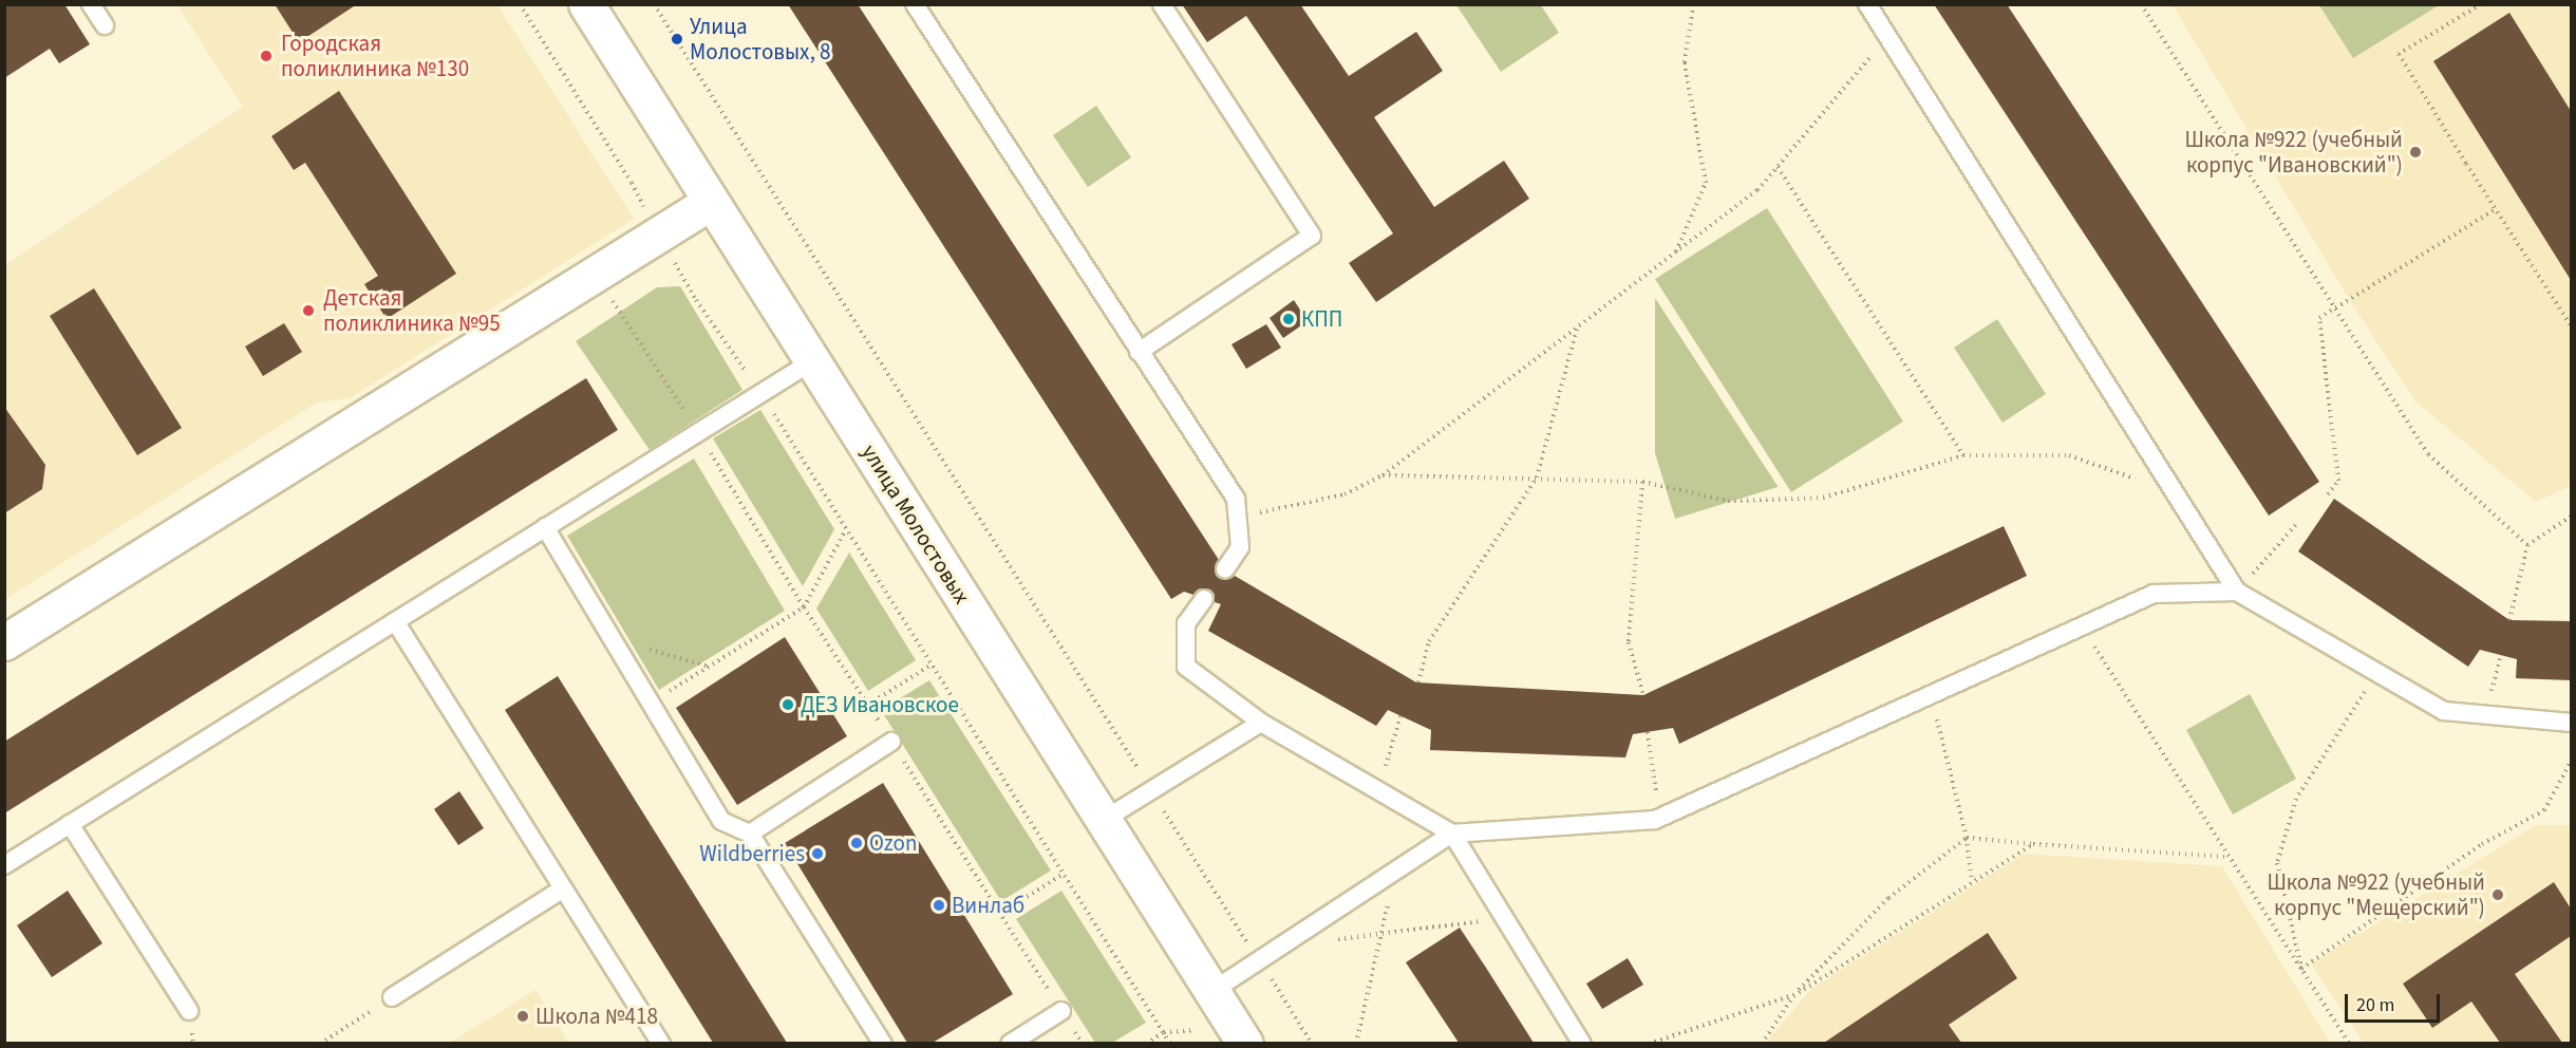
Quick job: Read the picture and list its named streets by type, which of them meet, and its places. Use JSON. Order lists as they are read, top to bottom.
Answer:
{
  "streets": {
    "street": ["улица Молостовых"]
  },
  "places": [
    "Улица Молостовых, 8",
    "Городская поликлиника №130",
    "Школа №922 (учебный корпус \"Ивановский\")",
    "Детская поликлиника №95",
    "КПП",
    "ДЕЗ Ивановское",
    "Ozon",
    "Wildberries",
    "Школа №922 (учебный корпус \"Мещерский\")",
    "Винлаб",
    "Школа №418"
  ],
  "scale_bar": "20 m"
}
